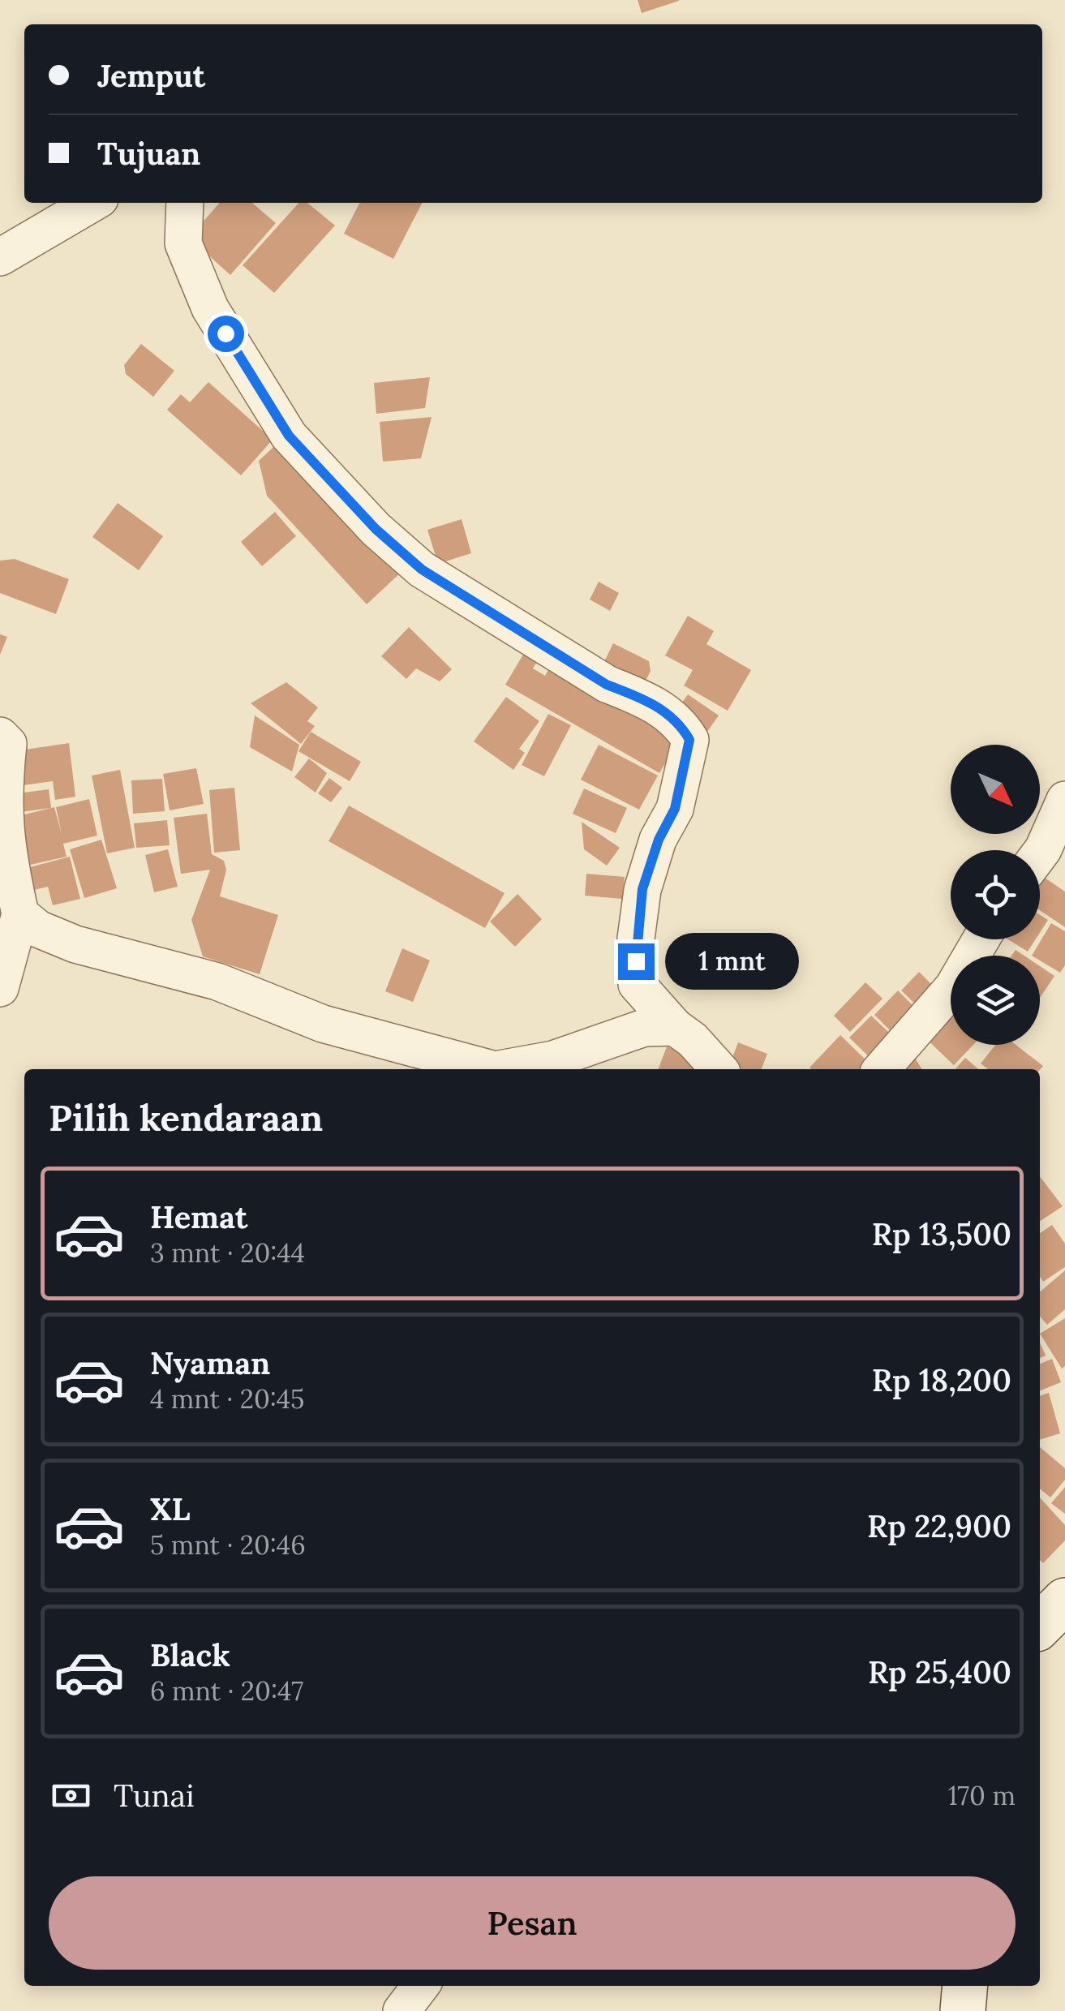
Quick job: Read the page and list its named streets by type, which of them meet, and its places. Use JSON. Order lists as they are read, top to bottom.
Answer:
{
  "north": "bottom right",
  "page": {
    "banner": ["Jemput", "Tujuan"],
    "bubble": "1 mnt",
    "heading": "Pilih kendaraan",
    "list": [
      {
        "name": "Hemat",
        "note": "3 mnt · 20:44",
        "value": "Rp 13,500"
      },
      {
        "name": "Nyaman",
        "note": "4 mnt · 20:45",
        "value": "Rp 18,200"
      },
      {
        "name": "XL",
        "note": "5 mnt · 20:46",
        "value": "Rp 22,900"
      },
      {
        "name": "Black",
        "note": "6 mnt · 20:47",
        "value": "Rp 25,400"
      }
    ],
    "pay": ["Tunai", "170 m"],
    "buttons": "Pesan"
  }
}
